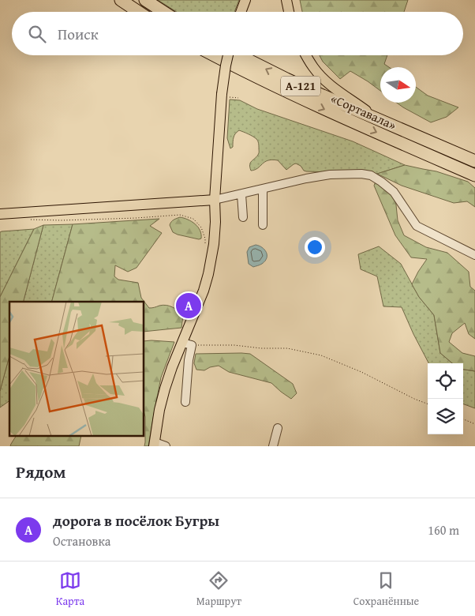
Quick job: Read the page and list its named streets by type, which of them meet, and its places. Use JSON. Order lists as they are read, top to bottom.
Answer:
{
  "streets": {
    "highway": ["А-121", "«Сортавала»"]
  },
  "north": "right",
  "page": {
    "search": "Поиск",
    "pins": "A",
    "heading": "Рядом",
    "list": [
      {
        "mark": "A",
        "name": "дорога в посёлок Бугры",
        "note": "Остановка",
        "value": "160 m"
      }
    ],
    "nav": ["Карта", "Маршрут", "Сохранённые"]
  }
}
